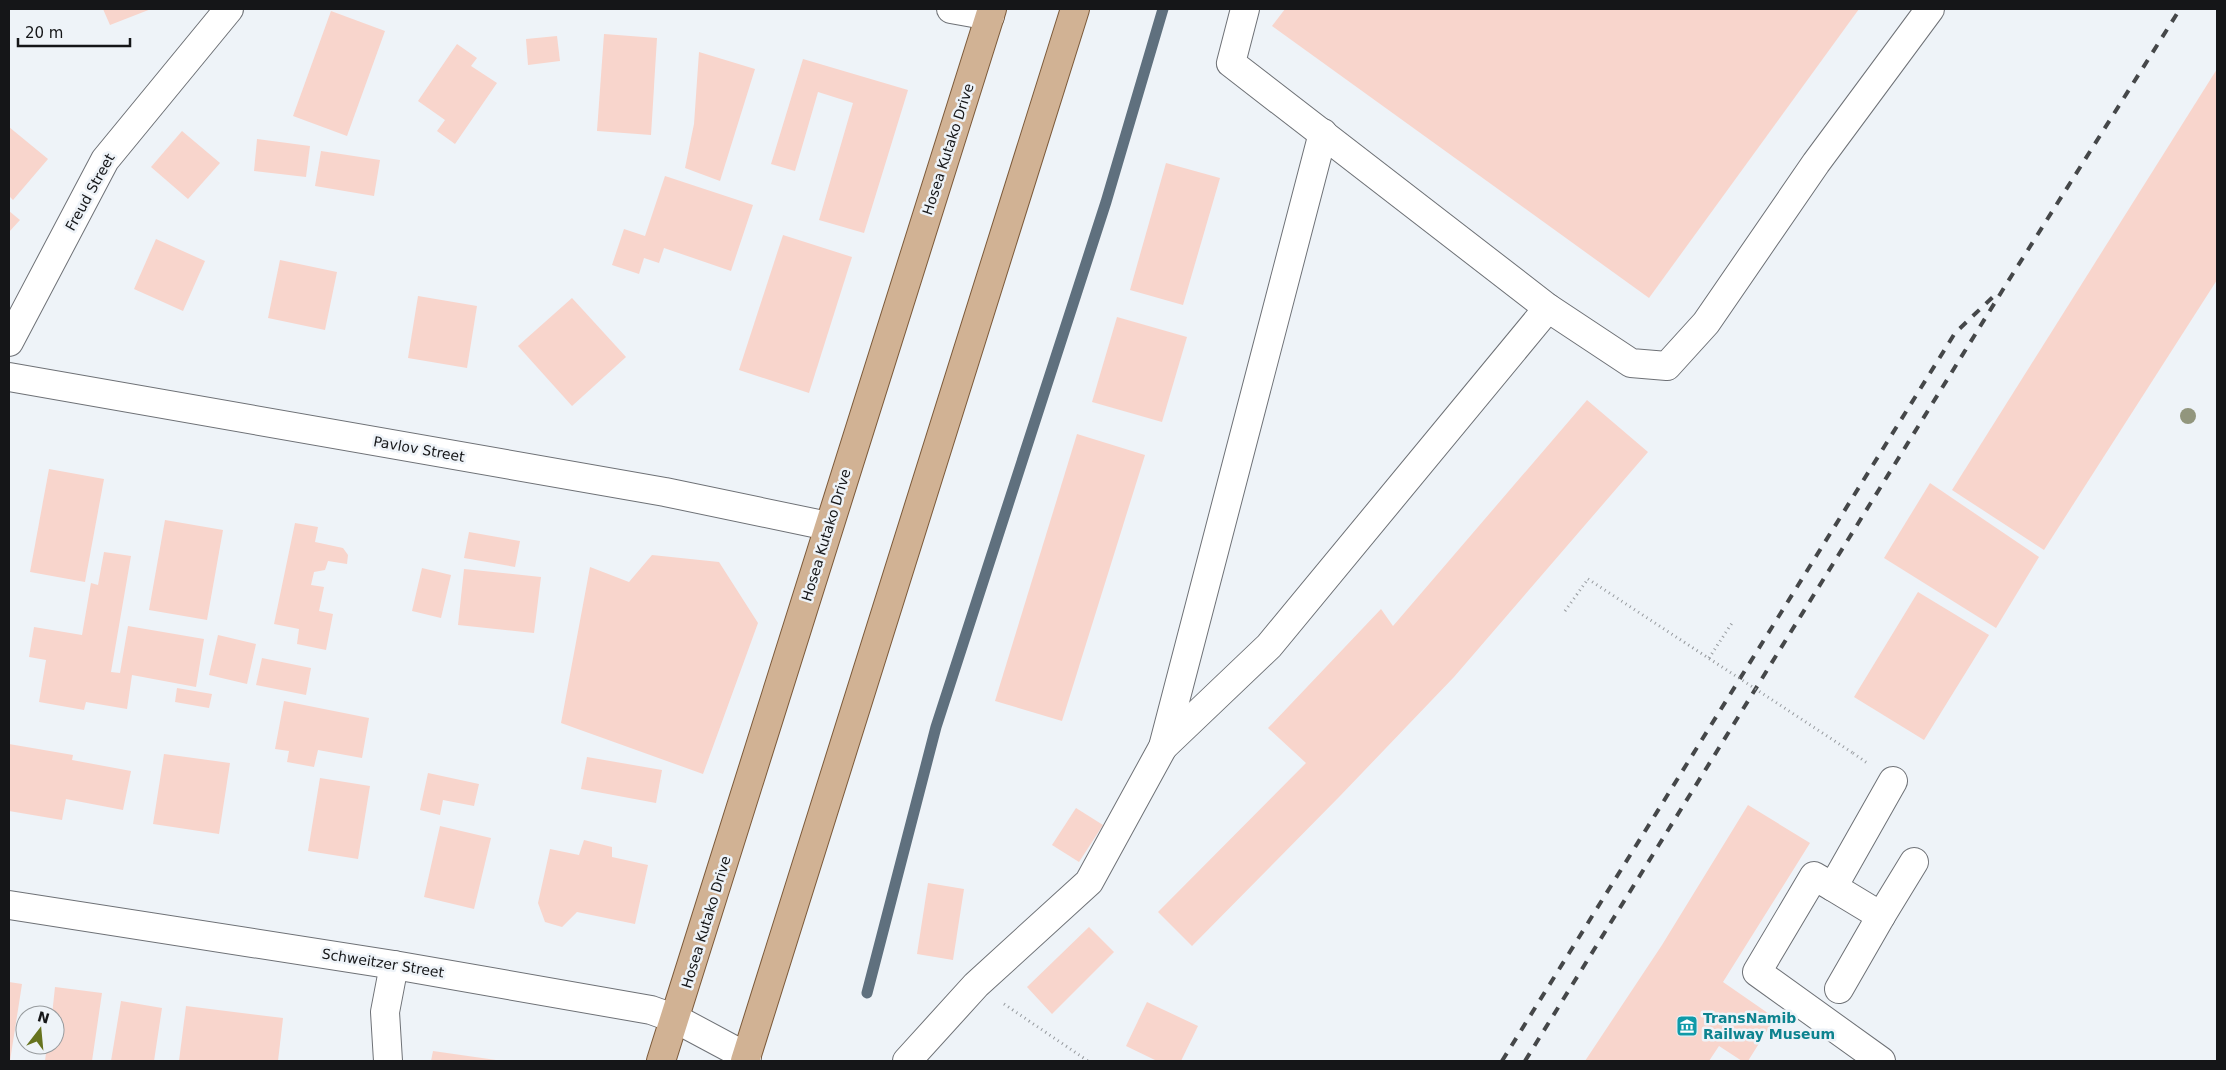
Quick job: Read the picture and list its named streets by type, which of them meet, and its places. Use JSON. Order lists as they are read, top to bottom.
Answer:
{
  "streets": {
    "main road": ["Hosea Kutako Drive"],
    "street": ["Freud Street", "Pavlov Street", "Schweitzer Street"]
  },
  "crossings": [
    ["Hosea Kutako Drive", "Pavlov Street"],
    ["Hosea Kutako Drive", "Schweitzer Street"]
  ],
  "places": {
    "museum": ["TransNamib Railway Museum"]
  },
  "scale_bar": "20 m",
  "north": "top"
}
